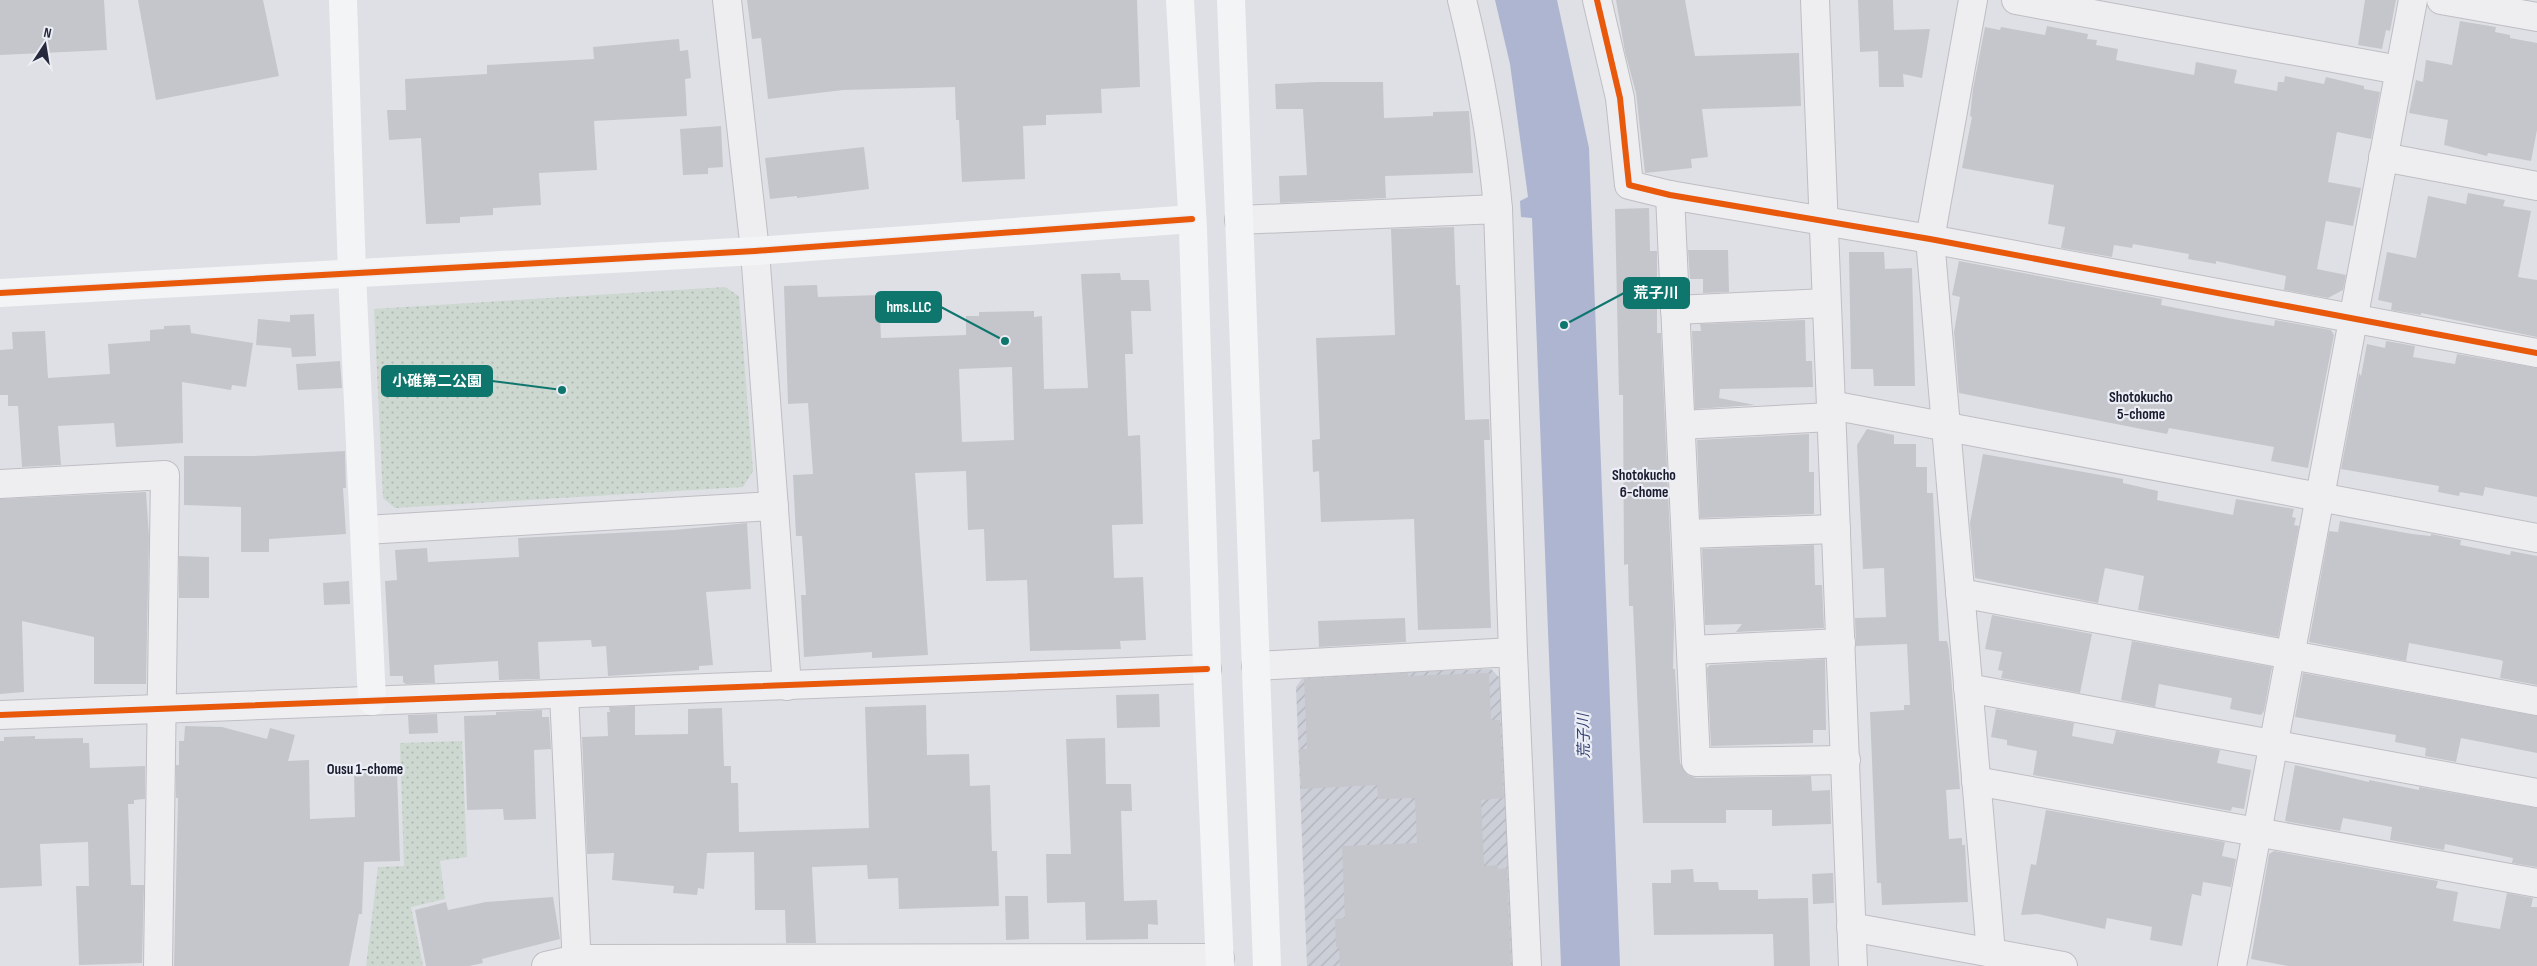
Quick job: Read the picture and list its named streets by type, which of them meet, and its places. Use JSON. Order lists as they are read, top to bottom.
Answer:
{
  "districts": ["Shotokucho 5-chome", "Shotokucho 6-chome", "Ousu 1-chome"],
  "water": ["荒子川"],
  "places": ["荒子川", "hms.LLC", "小碓第二公園"],
  "north": "top"
}
